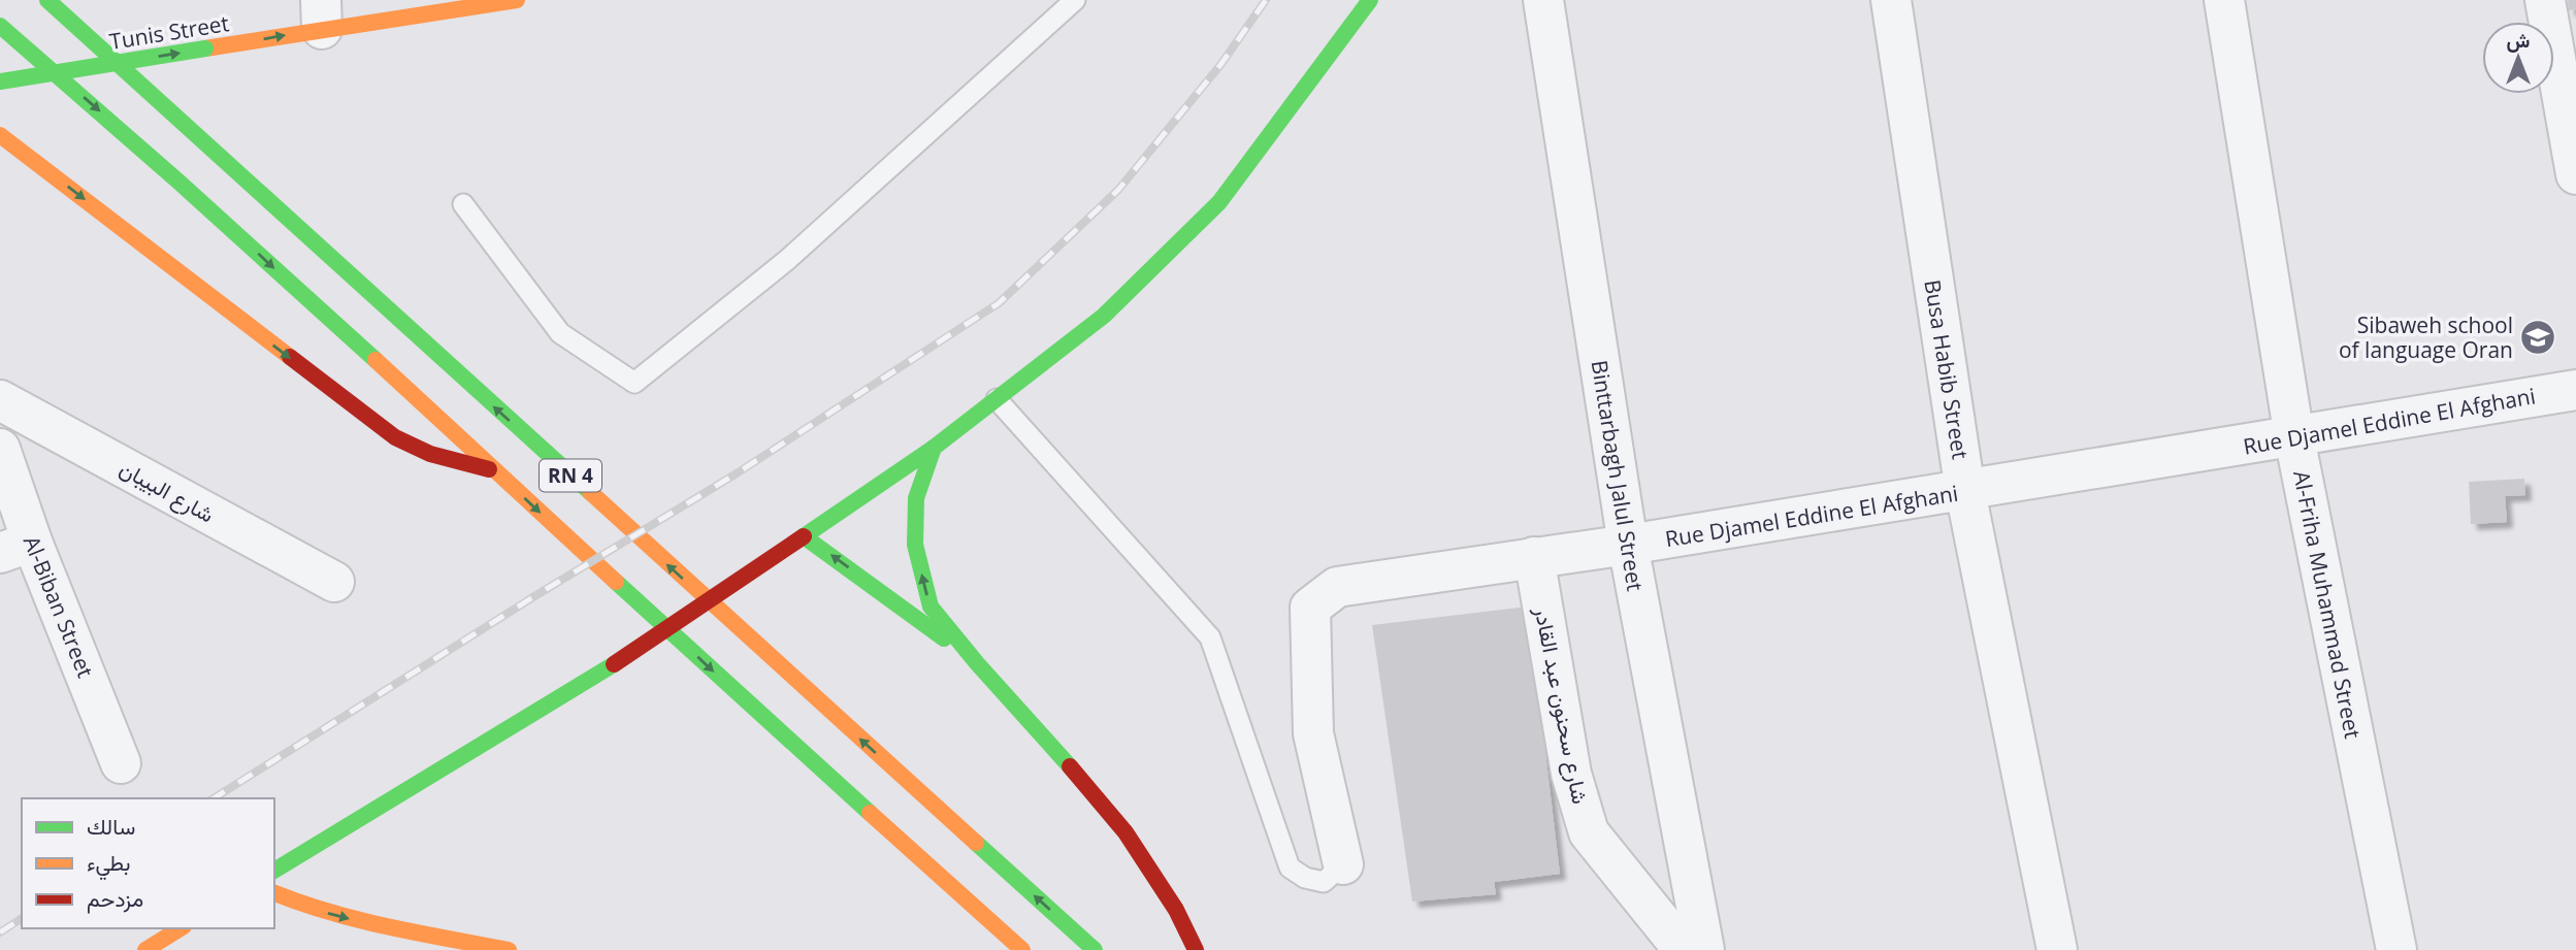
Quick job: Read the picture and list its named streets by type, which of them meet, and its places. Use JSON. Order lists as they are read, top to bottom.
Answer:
{
  "streets": {
    "main road": ["Tunis Street", "RN 4"],
    "street": [
      "Busa Habib Street",
      "Rue Djamel Eddine El Afghani",
      "Binttarbagh Jalul Street",
      "شارع البيبان",
      "Al-Friha Muhammad Street",
      "Al-Biban Street",
      "شارع سحنون عبد القادر"
    ]
  },
  "crossings": [
    ["Busa Habib Street", "Rue Djamel Eddine El Afghani"],
    ["Rue Djamel Eddine El Afghani", "Binttarbagh Jalul Street"],
    ["Rue Djamel Eddine El Afghani", "Al-Friha Muhammad Street"],
    ["Rue Djamel Eddine El Afghani", "شارع سحنون عبد القادر"]
  ],
  "one_way": ["Tunis Street"],
  "places": {
    "school or university": ["Sibaweh school of language Oran"]
  },
  "legend": ["سالك", "بطيء", "مزدحم"],
  "north": "top"
}
